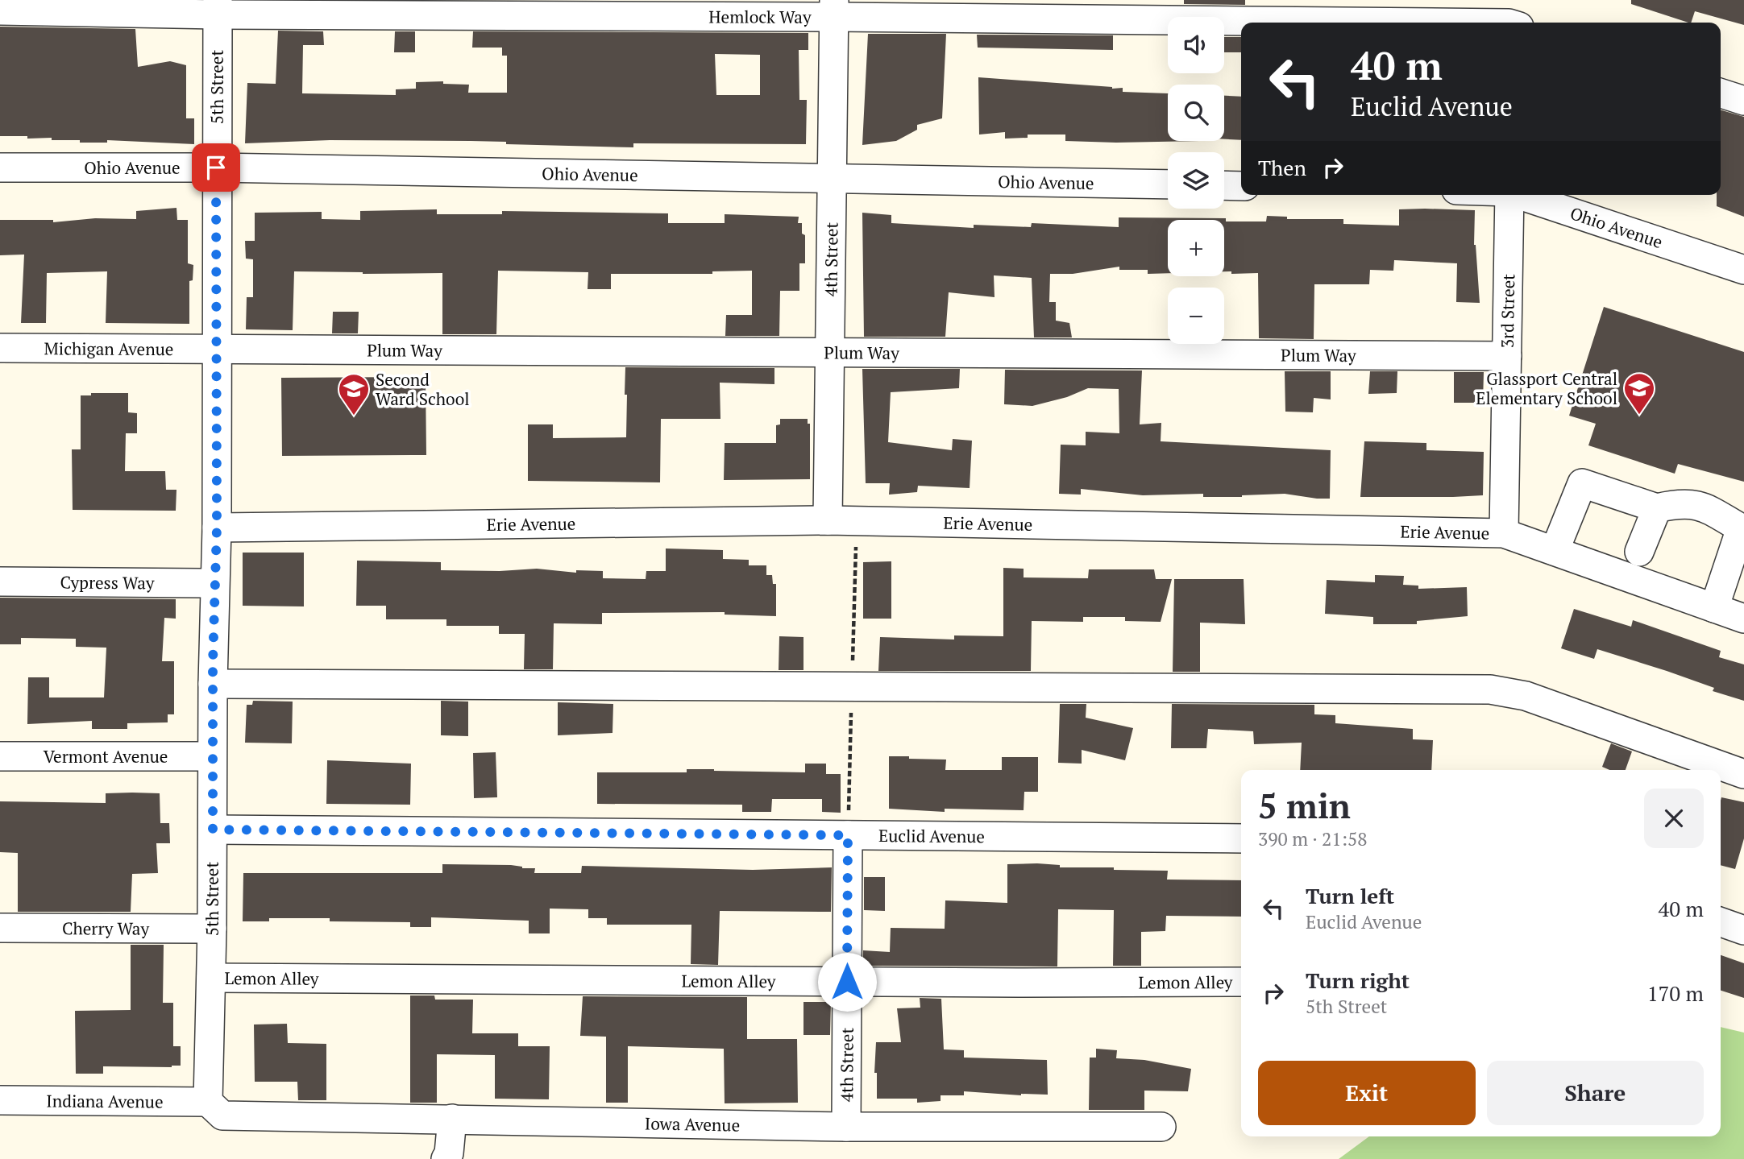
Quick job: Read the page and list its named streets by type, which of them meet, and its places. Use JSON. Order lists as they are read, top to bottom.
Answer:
{
  "streets": {
    "street": [
      "Hemlock Way",
      "5th Street",
      "Ohio Avenue",
      "4th Street",
      "3rd Street",
      "Michigan Avenue",
      "Plum Way",
      "Erie Avenue",
      "Cypress Way",
      "Vermont Avenue",
      "Euclid Avenue",
      "Cherry Way",
      "Lemon Alley",
      "Indiana Avenue",
      "Iowa Avenue"
    ]
  },
  "crossings": [
    ["Hemlock Way", "5th Street"],
    ["Hemlock Way", "4th Street"],
    ["5th Street", "Ohio Avenue"],
    ["5th Street", "Michigan Avenue"],
    ["5th Street", "Plum Way"],
    ["5th Street", "Erie Avenue"],
    ["5th Street", "Cypress Way"],
    ["5th Street", "Vermont Avenue"],
    ["5th Street", "Euclid Avenue"],
    ["5th Street", "Cherry Way"],
    ["5th Street", "Lemon Alley"],
    ["5th Street", "Indiana Avenue"],
    ["5th Street", "Iowa Avenue"],
    ["Ohio Avenue", "4th Street"],
    ["4th Street", "Plum Way"],
    ["4th Street", "Erie Avenue"],
    ["4th Street", "Euclid Avenue"],
    ["4th Street", "Lemon Alley"],
    ["4th Street", "Iowa Avenue"],
    ["3rd Street", "Plum Way"],
    ["3rd Street", "Erie Avenue"],
    ["Michigan Avenue", "Plum Way"],
    ["Indiana Avenue", "Iowa Avenue"]
  ],
  "places": {
    "school or university": ["Glassport Central Elementary School", "Second Ward School"]
  },
  "page": {
    "map_buttons": ["+", "−"],
    "turn": ["40 m", "Euclid Avenue"],
    "then": "Then",
    "heading": ["5 min", "390 m · 21:58"],
    "list": [
      {
        "name": "Turn left",
        "note": "Euclid Avenue",
        "value": "40 m"
      },
      {
        "name": "Turn right",
        "note": "5th Street",
        "value": "170 m"
      }
    ],
    "buttons": ["Exit", "Share"]
  }
}
